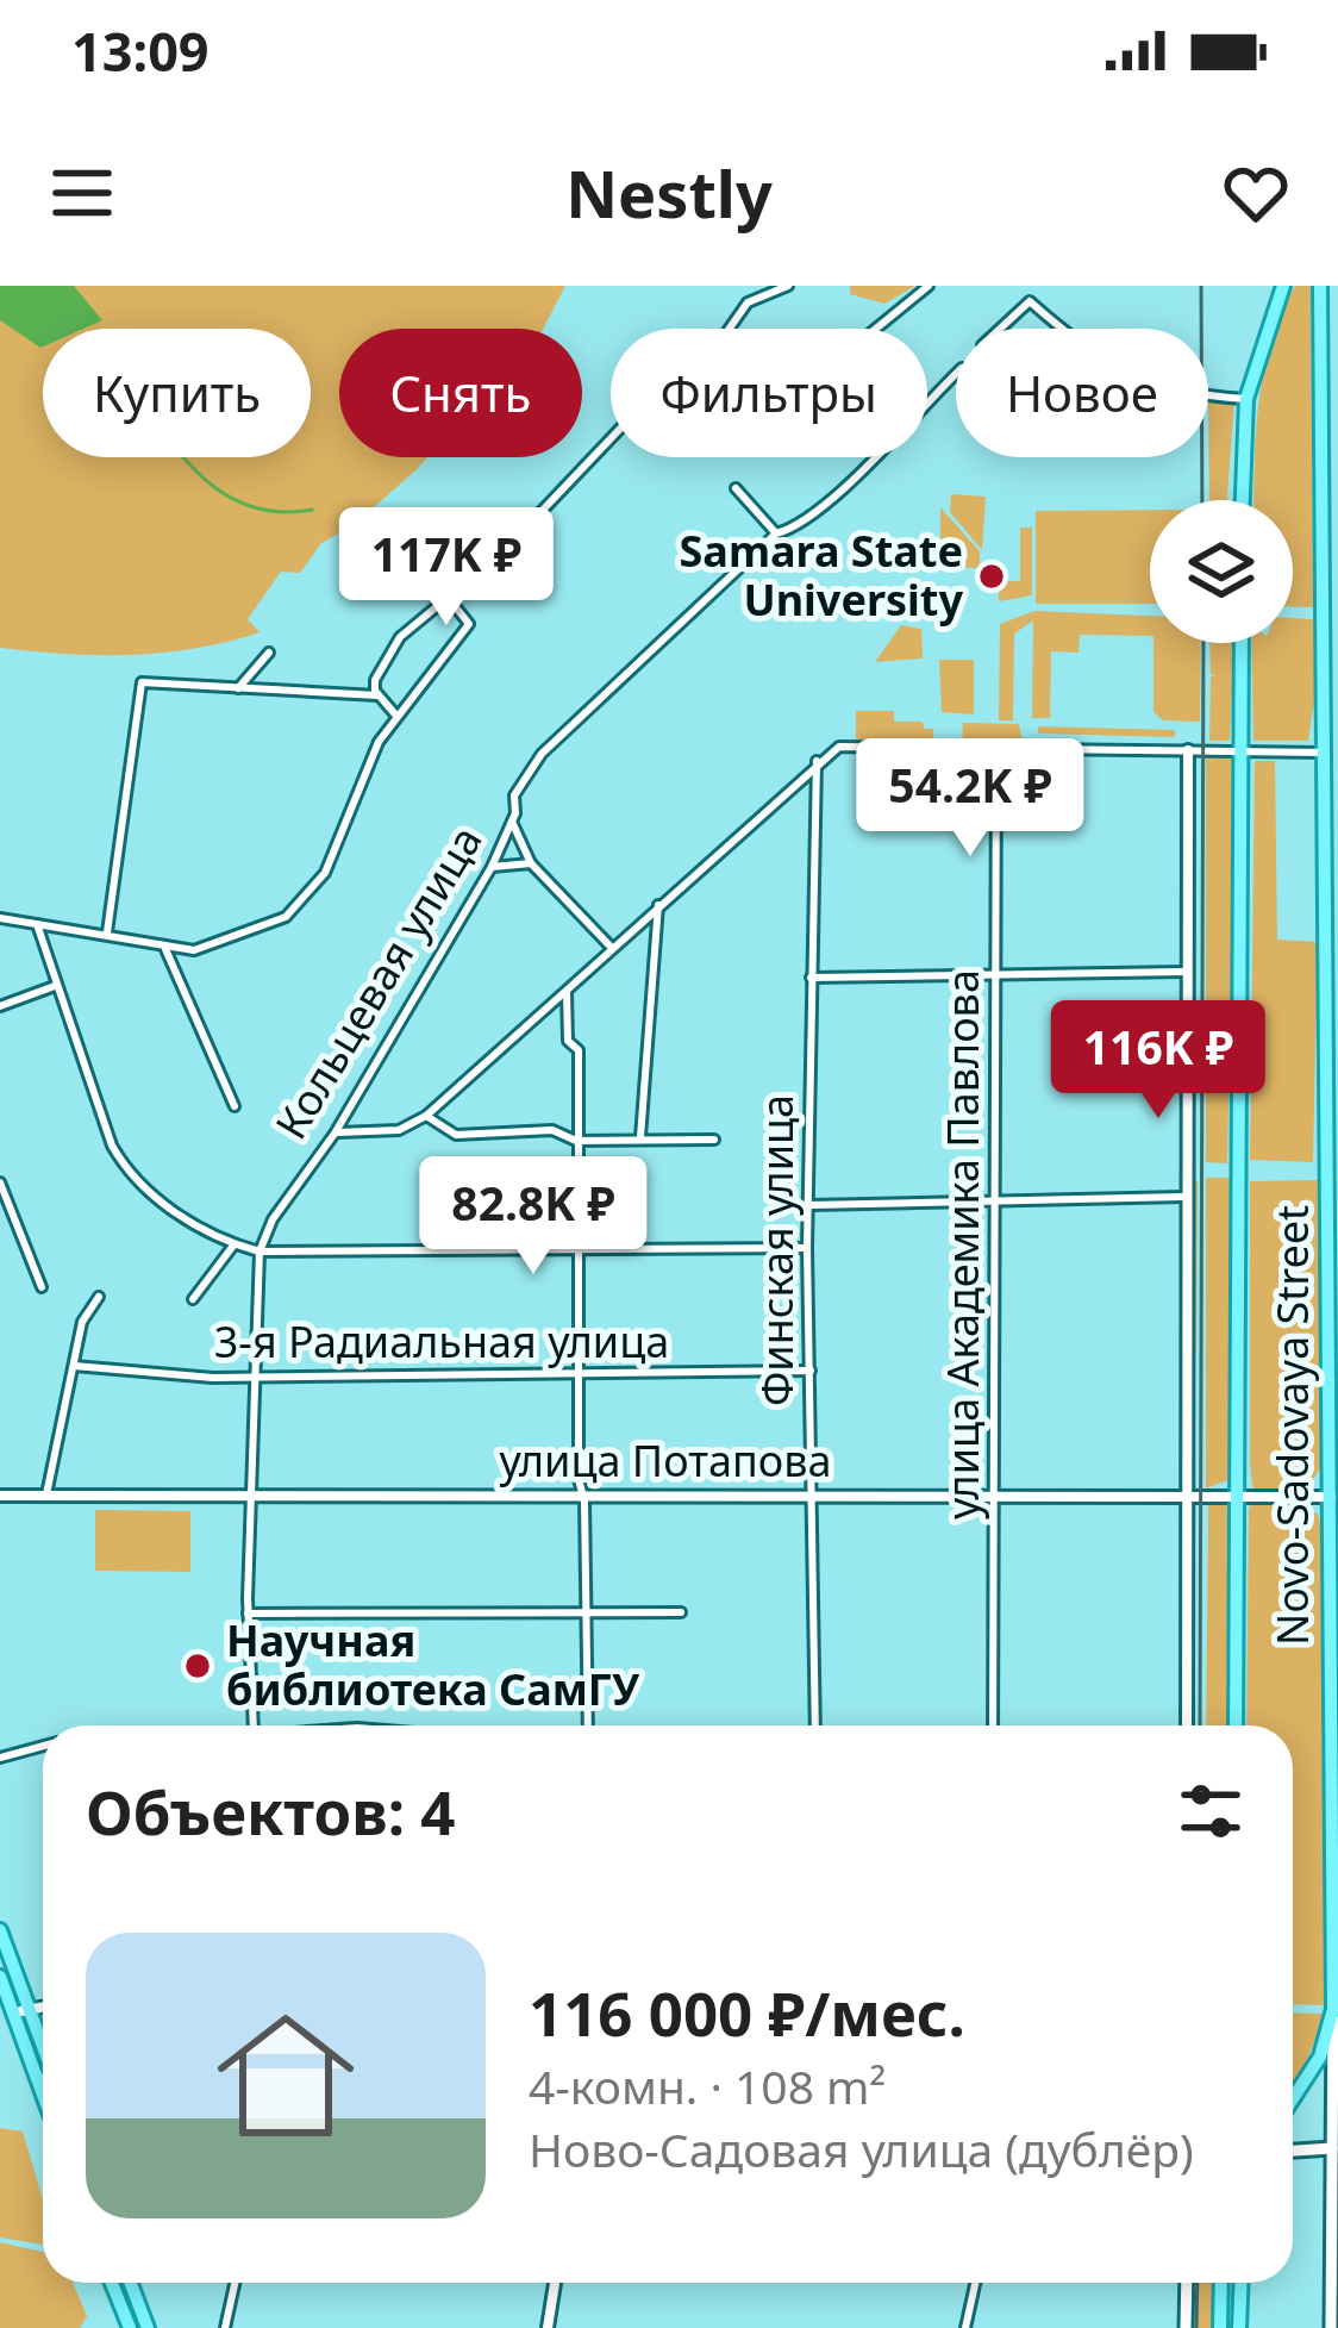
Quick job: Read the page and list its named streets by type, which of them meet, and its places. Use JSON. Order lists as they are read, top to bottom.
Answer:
{
  "streets": {
    "main road": ["Novo-Sadovaya Street"],
    "street": [
      "Кольцевая улица",
      "улица Академика Павлова",
      "Финская улица",
      "3-я Радиальная улица",
      "улица Потапова"
    ]
  },
  "crossings": [
    ["Кольцевая улица", "3-я Радиальная улица"],
    ["Кольцевая улица", "улица Потапова"],
    ["улица Академика Павлова", "улица Потапова"],
    ["Финская улица", "3-я Радиальная улица"],
    ["Финская улица", "улица Потапова"],
    ["Novo-Sadovaya Street", "улица Потапова"]
  ],
  "places": ["Samara State University", "Научная библиотека СамГУ"],
  "page": {
    "status": "13:09",
    "header": "Nestly",
    "chip": [
      "Купить",
      "Снять",
      "Фильтры",
      "Новое"
    ],
    "price": [
      "117K ₽",
      "54.2K ₽",
      "116K ₽",
      "82.8K ₽"
    ],
    "heading": "Объектов: 4",
    "list": [
      {
        "name": "116 000 ₽/мес.",
        "note": "4-комн. · 108 m² · Ново-Садовая улица (дублёр)"
      }
    ]
  }
}
